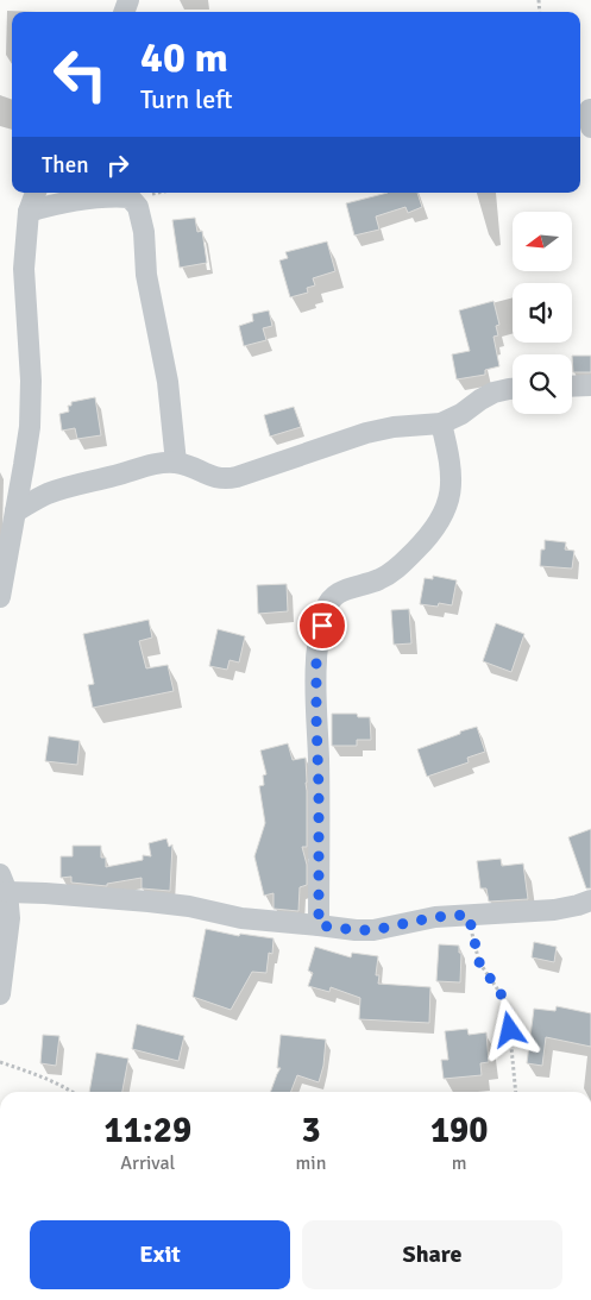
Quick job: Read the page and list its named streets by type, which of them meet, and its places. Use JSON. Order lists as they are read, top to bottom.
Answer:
{
  "north": "left",
  "page": {
    "turn": ["40 m", "Turn left"],
    "then": "Then",
    "eta": [
      "11:29",
      "Arrival",
      "3",
      "min",
      "190",
      "m"
    ],
    "buttons": ["Exit", "Share"]
  }
}
